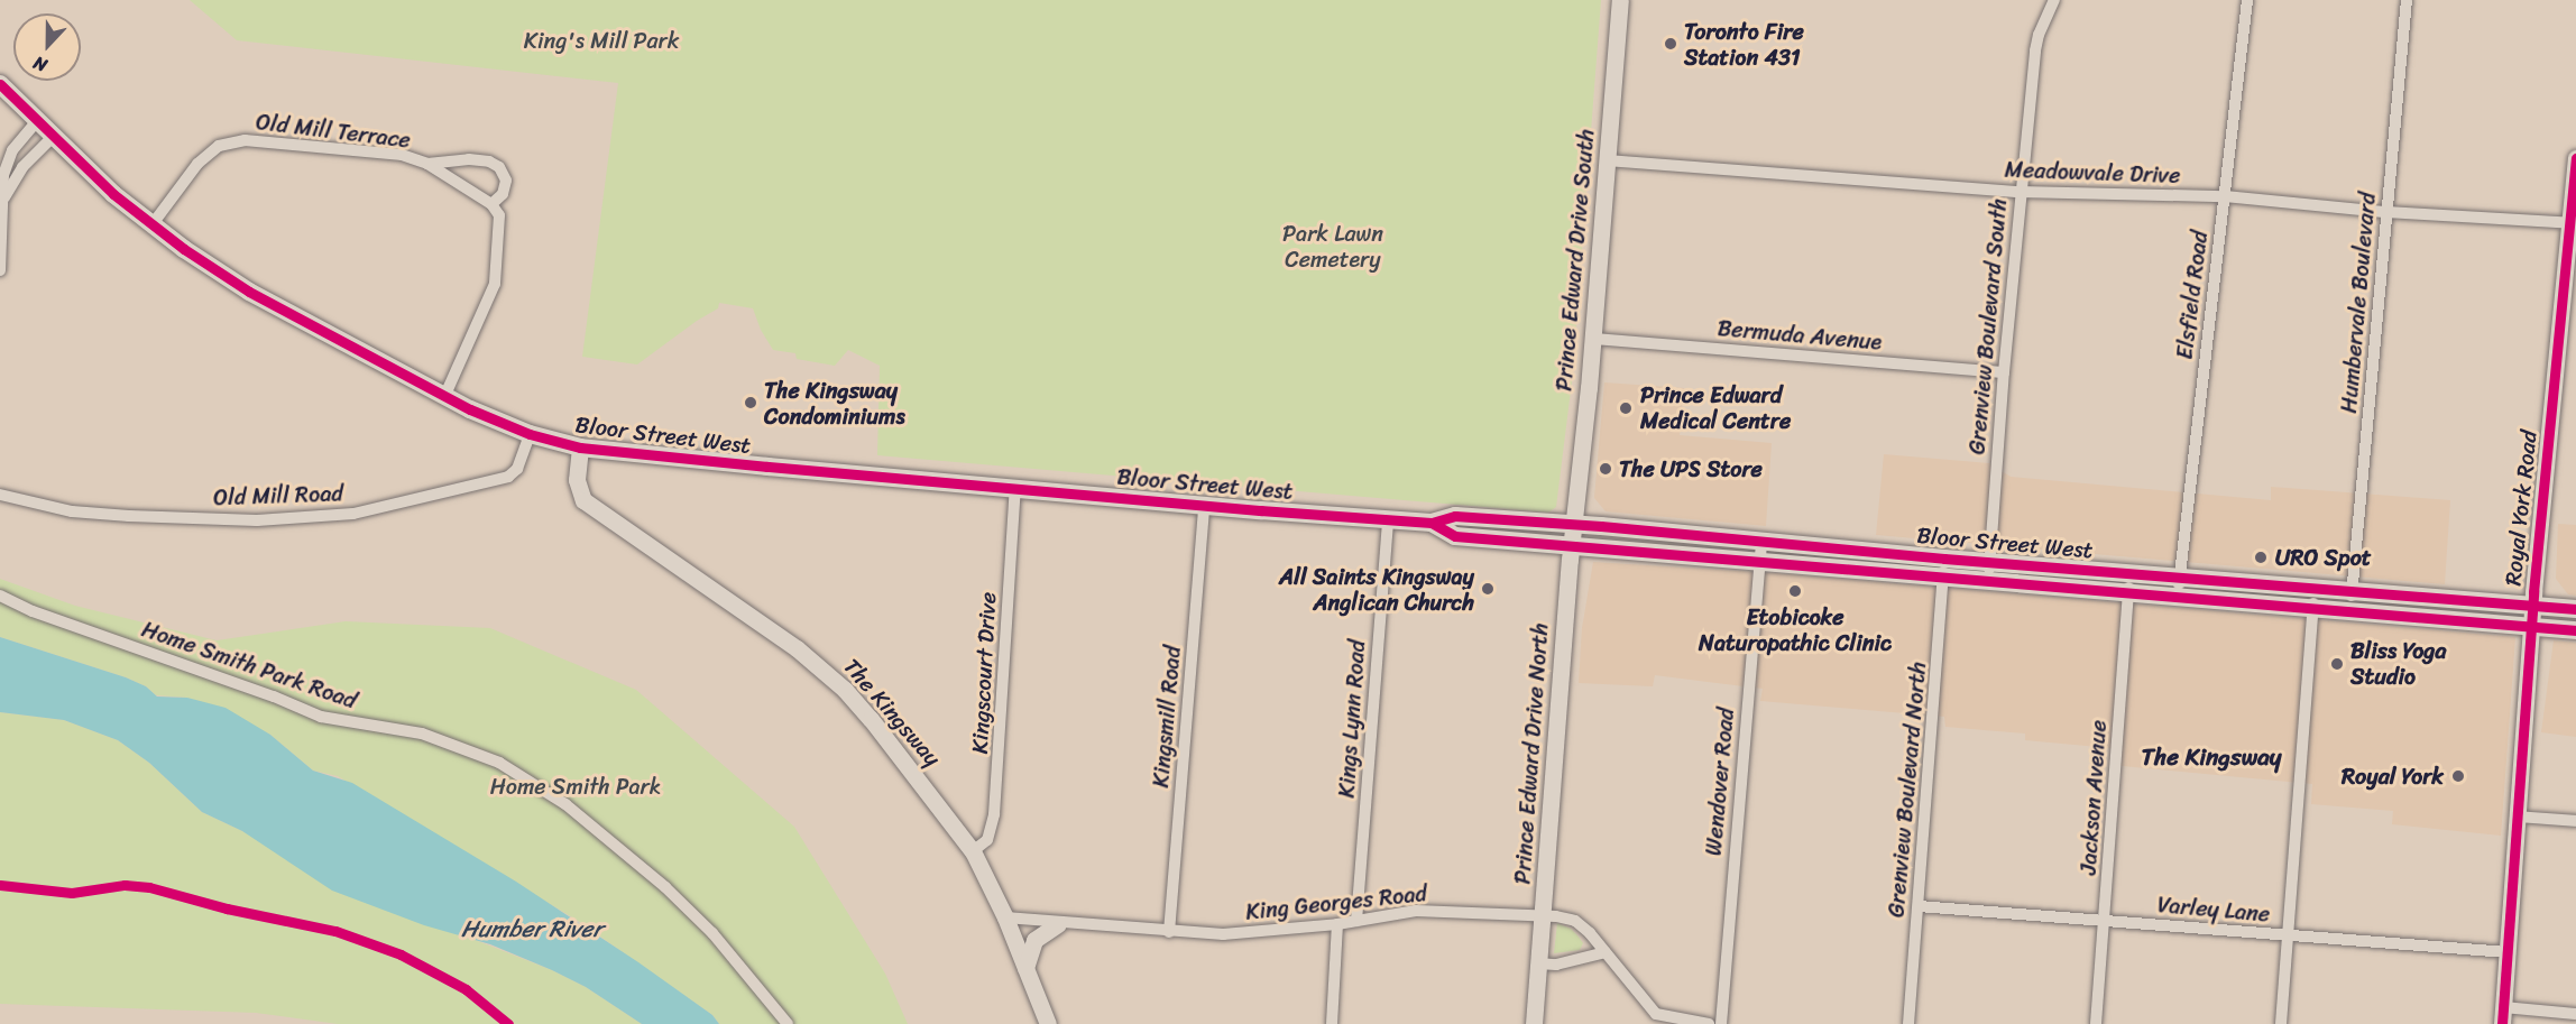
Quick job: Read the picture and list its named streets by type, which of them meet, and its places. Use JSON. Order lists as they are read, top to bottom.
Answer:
{
  "streets": {
    "main road": ["Bloor Street West"],
    "street": [
      "Old Mill Terrace",
      "Meadowvale Drive",
      "Prince Edward Drive South",
      "Elsfield Road",
      "Humbervale Boulevard",
      "Grenview Boulevard South",
      "Bermuda Avenue",
      "Old Mill Road",
      "Royal York Road",
      "Home Smith Park Road",
      "Kingscourt Drive",
      "The Kingsway",
      "Kingsmill Road",
      "Kings Lynn Road",
      "Prince Edward Drive North",
      "Wendover Road",
      "Grenview Boulevard North",
      "Jackson Avenue",
      "King Georges Road",
      "Varley Lane"
    ]
  },
  "crossings": [
    ["Old Mill Terrace", "Bloor Street West"],
    ["Meadowvale Drive", "Prince Edward Drive South"],
    ["Meadowvale Drive", "Elsfield Road"],
    ["Meadowvale Drive", "Humbervale Boulevard"],
    ["Meadowvale Drive", "Grenview Boulevard South"],
    ["Meadowvale Drive", "Royal York Road"],
    ["Prince Edward Drive South", "Bermuda Avenue"],
    ["Prince Edward Drive South", "Bloor Street West"],
    ["Prince Edward Drive South", "Prince Edward Drive North"],
    ["Elsfield Road", "Bloor Street West"],
    ["Humbervale Boulevard", "Bloor Street West"],
    ["Grenview Boulevard South", "Bermuda Avenue"],
    ["Grenview Boulevard South", "Bloor Street West"],
    ["Bloor Street West", "Old Mill Road"],
    ["Bloor Street West", "Royal York Road"],
    ["Bloor Street West", "Kingscourt Drive"],
    ["Bloor Street West", "The Kingsway"],
    ["Bloor Street West", "Kingsmill Road"],
    ["Bloor Street West", "Kings Lynn Road"],
    ["Bloor Street West", "Prince Edward Drive North"],
    ["Bloor Street West", "Wendover Road"],
    ["Bloor Street West", "Grenview Boulevard North"],
    ["Bloor Street West", "Jackson Avenue"],
    ["Royal York Road", "Varley Lane"],
    ["Kingscourt Drive", "The Kingsway"],
    ["The Kingsway", "King Georges Road"],
    ["Kingsmill Road", "King Georges Road"],
    ["Kings Lynn Road", "King Georges Road"],
    ["Prince Edward Drive North", "King Georges Road"],
    ["Grenview Boulevard North", "Varley Lane"],
    ["Jackson Avenue", "Varley Lane"]
  ],
  "districts": ["The Kingsway"],
  "water": ["Humber River"],
  "parks": ["King's Mill Park", "Park Lawn Cemetery", "Home Smith Park"],
  "places": [
    "Toronto Fire Station 431",
    "The Kingsway Condominiums",
    "Prince Edward Medical Centre",
    "The UPS Store",
    "URO Spot",
    "All Saints Kingsway Anglican Church",
    "Etobicoke Naturopathic Clinic",
    "Bliss Yoga Studio",
    "Royal York"
  ],
  "north": "bottom"
}
